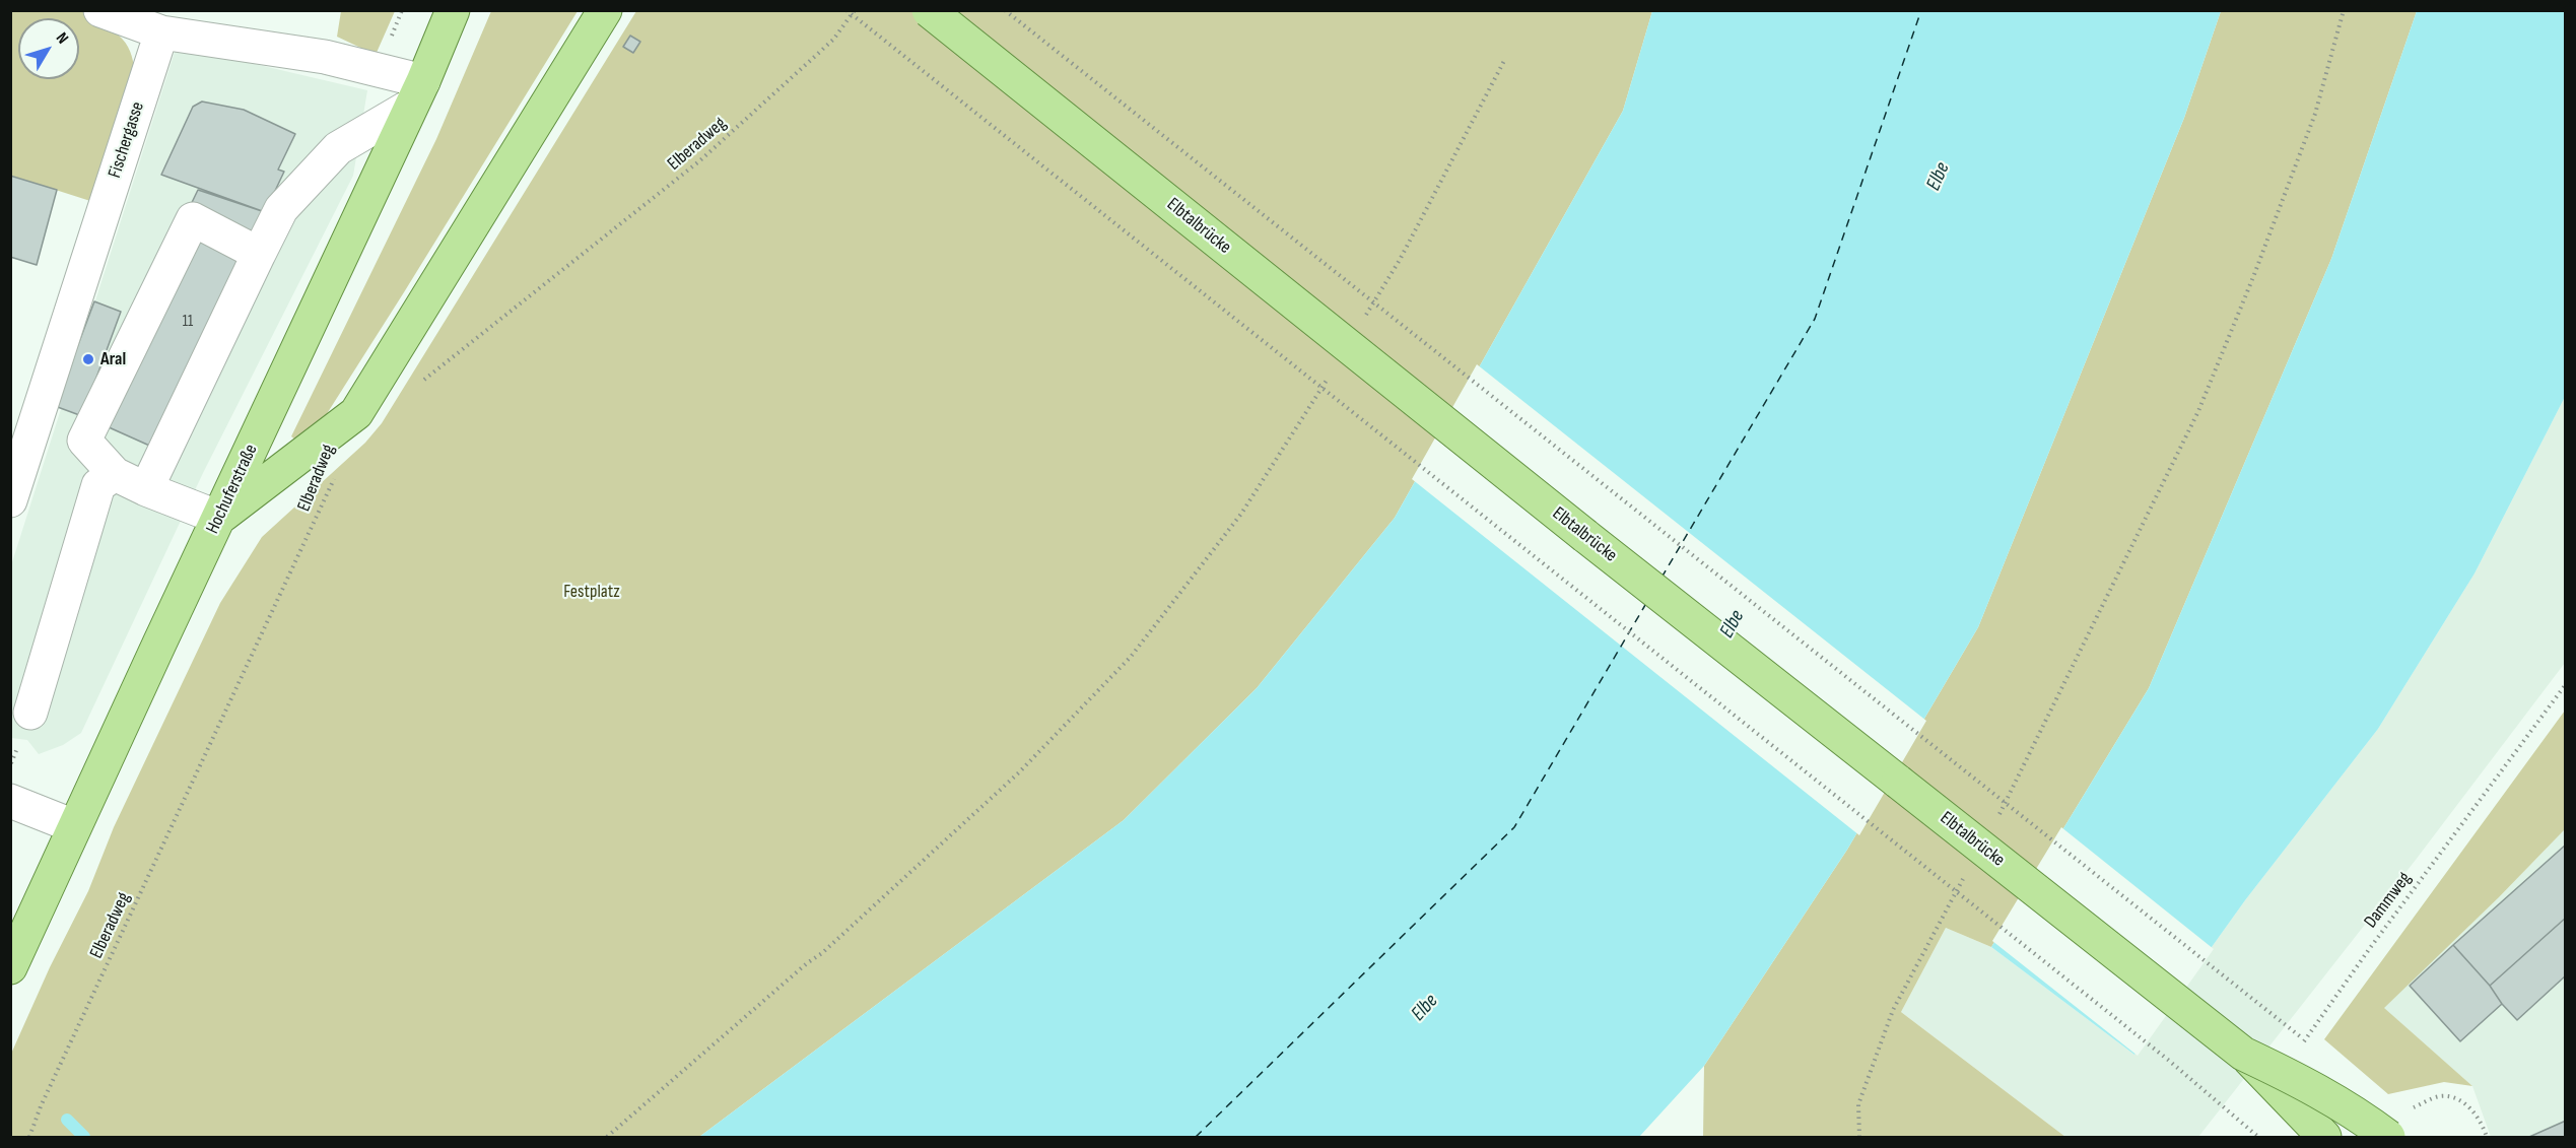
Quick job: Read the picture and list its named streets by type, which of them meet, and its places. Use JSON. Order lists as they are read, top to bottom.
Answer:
{
  "streets": {
    "main road": ["Elbtalbrücke", "Hochuferstraße"],
    "street": ["Fischergasse"],
    "path": ["Elberadweg", "Dammweg"]
  },
  "water": ["Elbe"],
  "parks": ["Festplatz"],
  "places": ["Aral"],
  "house_numbers": ["11"],
  "north": "top right"
}
